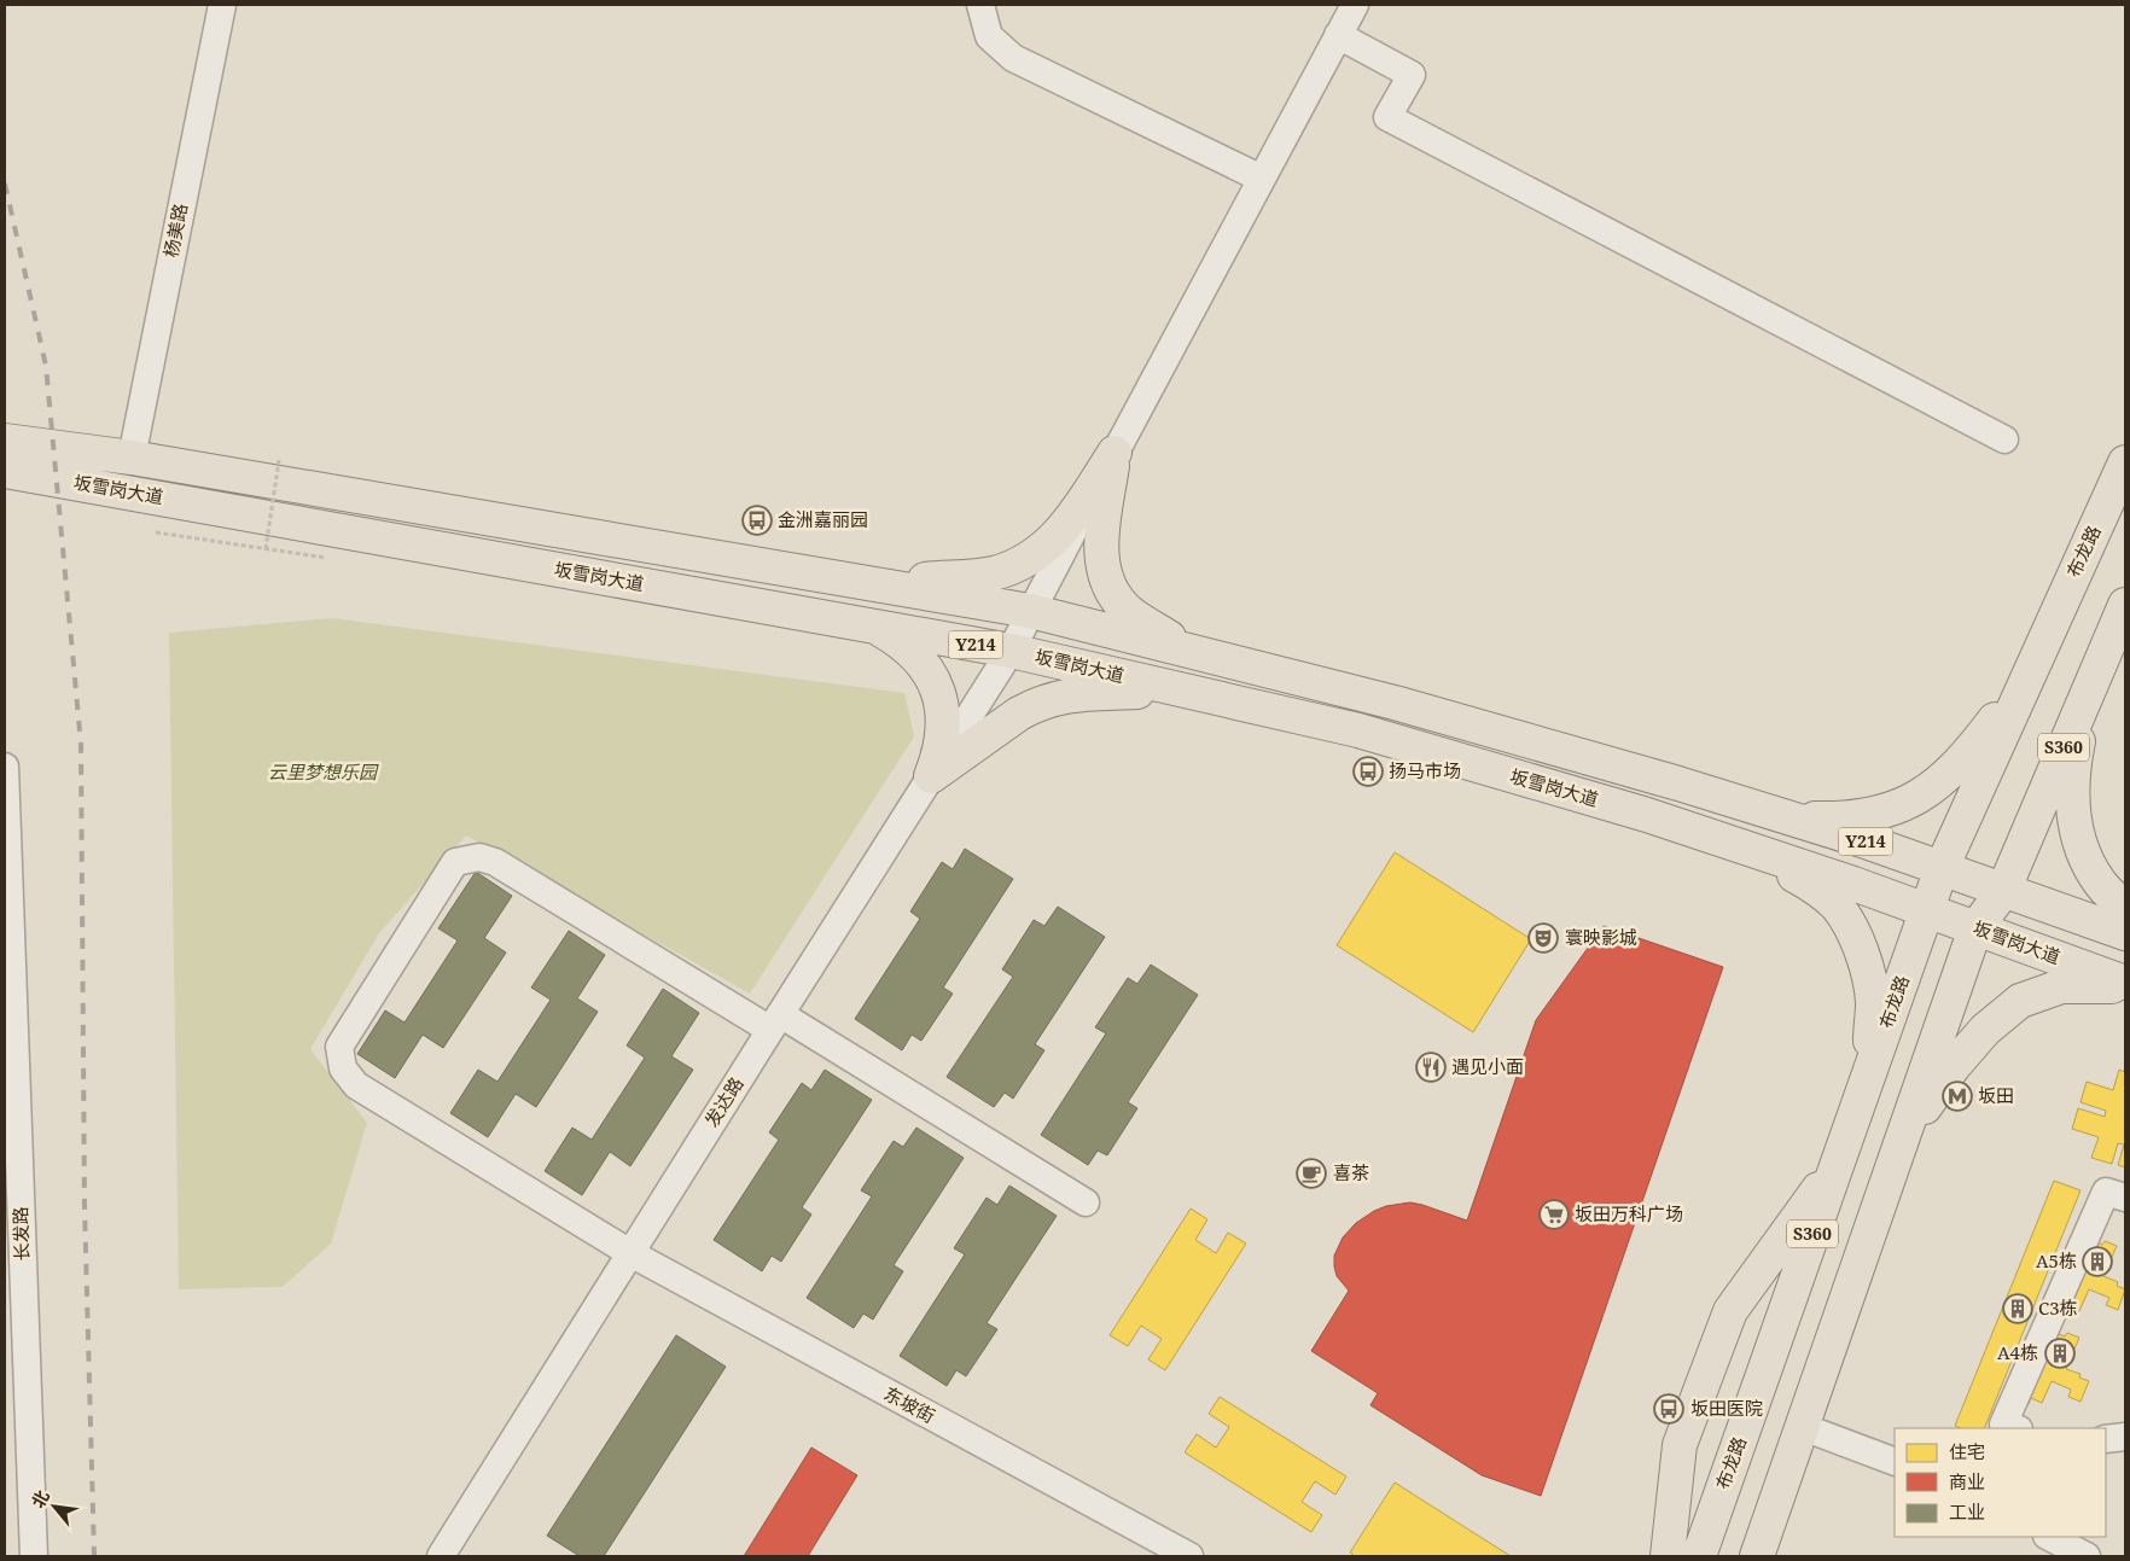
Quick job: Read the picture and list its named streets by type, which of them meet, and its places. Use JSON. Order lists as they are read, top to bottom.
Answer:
{
  "streets": {
    "main road": [
      "坂雪岗大道",
      "布龙路",
      "Y214",
      "S360"
    ],
    "street": [
      "杨美路",
      "发达路",
      "长发路",
      "东坡街"
    ]
  },
  "crossings": [
    ["杨美路", "坂雪岗大道"],
    ["坂雪岗大道", "布龙路"],
    ["坂雪岗大道", "S360"],
    ["坂雪岗大道", "发达路"],
    ["发达路", "东坡街"]
  ],
  "parks": ["云里梦想乐园"],
  "places": {
    "bus stop": ["金洲嘉丽园", "扬马市场", "坂田医院"],
    "theatre": ["寰映影城"],
    "restaurant": ["遇见小面"],
    "metro station": ["坂田"],
    "cafe": ["喜茶"],
    "supermarket": ["坂田万科广场"],
    "building": ["A5栋", "C3栋", "A4栋"]
  },
  "legend": ["住宅", "商业", "工业"],
  "north": "top left"
}
